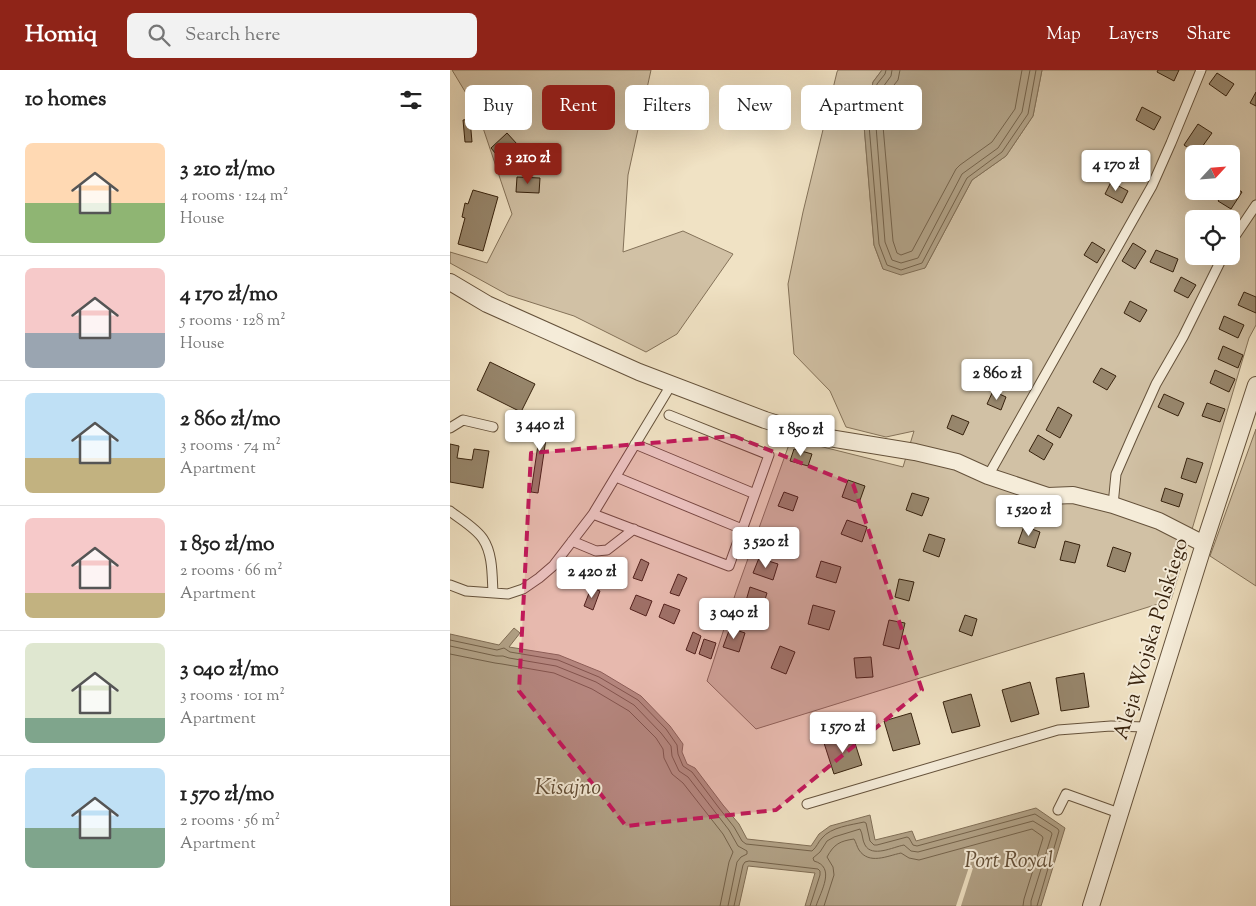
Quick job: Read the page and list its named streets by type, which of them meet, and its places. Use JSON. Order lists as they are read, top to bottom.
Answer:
{
  "streets": {
    "street": ["Aleja Wojska Polskiego"]
  },
  "water": ["Kisajno", "Port Royal"],
  "north": "top right",
  "page": {
    "header": "Homiq",
    "search": "Search here",
    "nav": ["Map", "Layers", "Share"],
    "heading": "10 homes",
    "chip": [
      "Buy",
      "Rent",
      "Filters",
      "New",
      "Apartment"
    ],
    "list": [
      {
        "name": "3 210 zł/mo",
        "note": "4 rooms · 124 m² · House"
      },
      {
        "name": "4 170 zł/mo",
        "note": "5 rooms · 128 m² · House"
      },
      {
        "name": "2 860 zł/mo",
        "note": "3 rooms · 74 m² · Apartment"
      },
      {
        "name": "1 850 zł/mo",
        "note": "2 rooms · 66 m² · Apartment"
      },
      {
        "name": "3 040 zł/mo",
        "note": "3 rooms · 101 m² · Apartment"
      },
      {
        "name": "1 570 zł/mo",
        "note": "2 rooms · 56 m² · Apartment"
      }
    ],
    "price": [
      "3 210 zł",
      "4 170 zł",
      "2 860 zł",
      "3 440 zł",
      "1 850 zł",
      "1 520 zł",
      "3 520 zł",
      "2 420 zł",
      "3 040 zł",
      "1 570 zł"
    ]
  }
}
